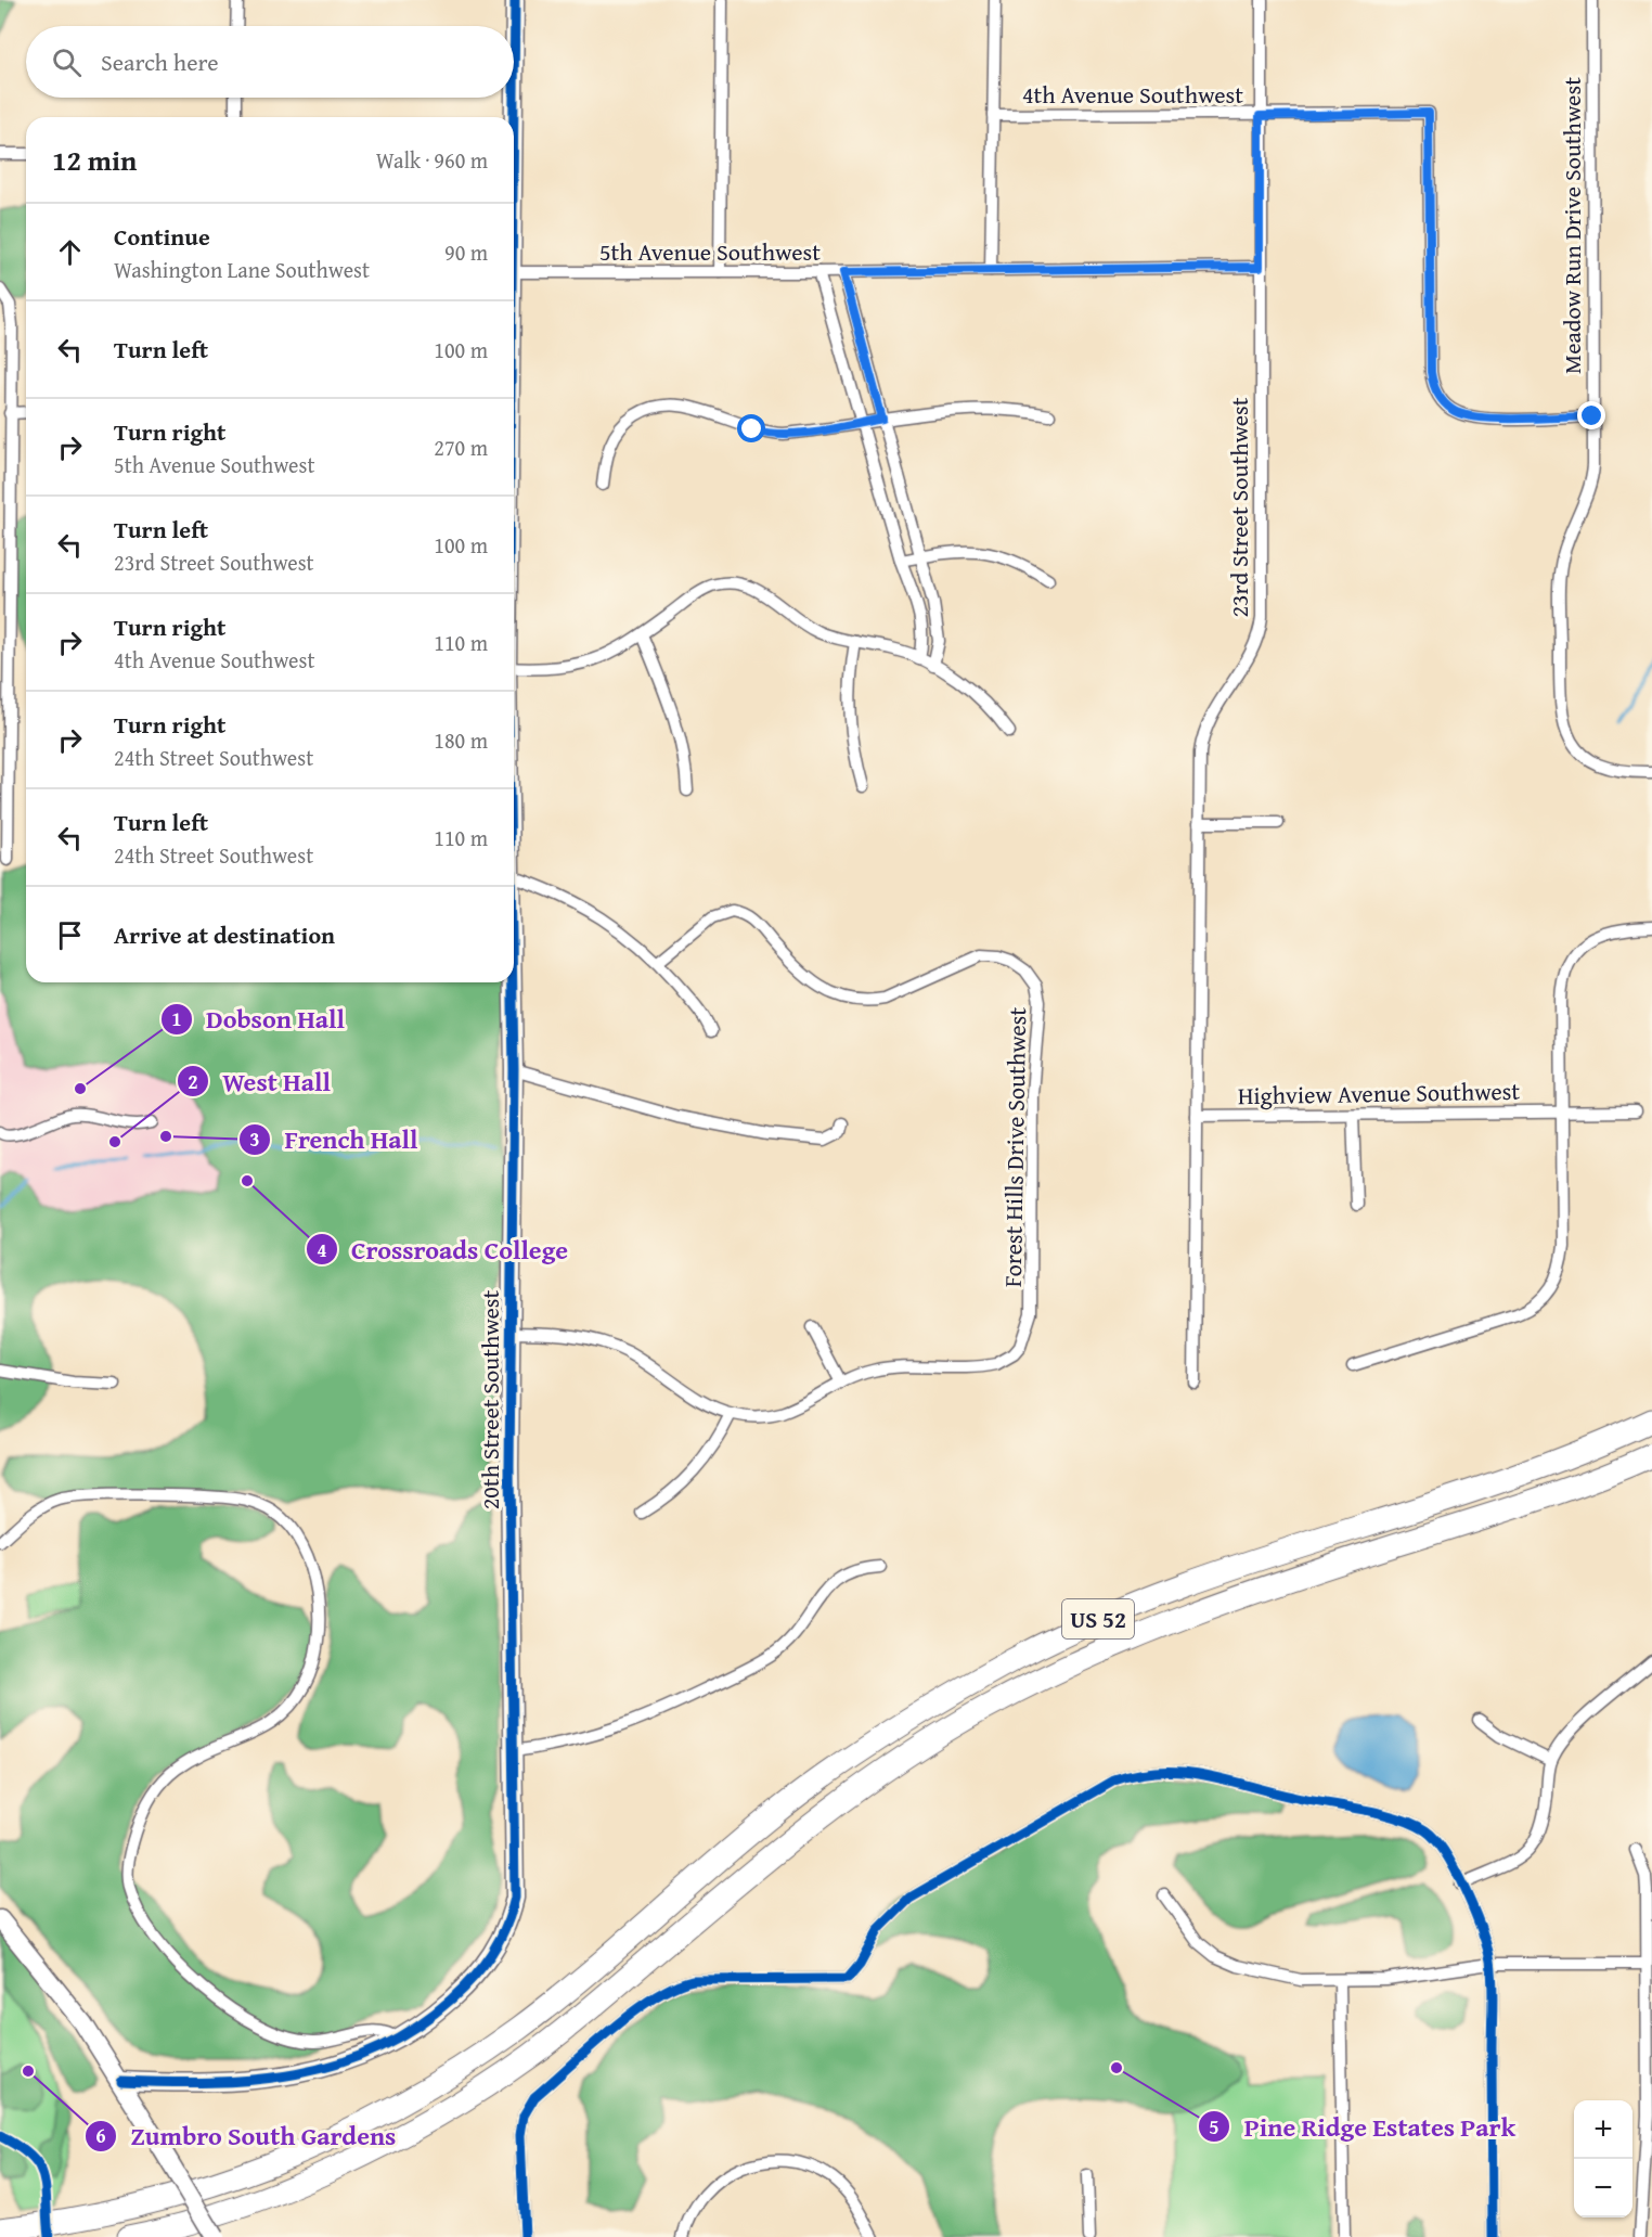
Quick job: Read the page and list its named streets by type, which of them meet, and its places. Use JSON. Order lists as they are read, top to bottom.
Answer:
{
  "streets": {
    "highway": ["US 52"],
    "street": [
      "4th Avenue Southwest",
      "Meadow Run Drive Southwest",
      "5th Avenue Southwest",
      "23rd Street Southwest",
      "Highview Avenue Southwest",
      "Forest Hills Drive Southwest",
      "20th Street Southwest"
    ]
  },
  "crossings": [
    ["4th Avenue Southwest", "Meadow Run Drive Southwest"],
    ["4th Avenue Southwest", "23rd Street Southwest"],
    ["5th Avenue Southwest", "23rd Street Southwest"],
    ["23rd Street Southwest", "Highview Avenue Southwest"],
    ["Forest Hills Drive Southwest", "20th Street Southwest"]
  ],
  "places": [
    "Dobson Hall",
    "French Hall",
    "West Hall",
    "Crossroads College",
    "Pine Ridge Estates Park",
    "Zumbro South Gardens"
  ],
  "page": {
    "search": "Search here",
    "heading": ["12 min", "Walk · 960 m"],
    "list": [
      ["Continue", "Washington Lane Southwest", "90 m"],
      ["Turn left", "100 m"],
      ["Turn right", "5th Avenue Southwest", "270 m"],
      ["Turn left", "23rd Street Southwest", "100 m"],
      ["Turn right", "4th Avenue Southwest", "110 m"],
      ["Turn right", "24th Street Southwest", "180 m"],
      ["Turn left", "24th Street Southwest", "110 m"],
      "Arrive at destination"
    ],
    "map_buttons": ["+", "−"]
  }
}
